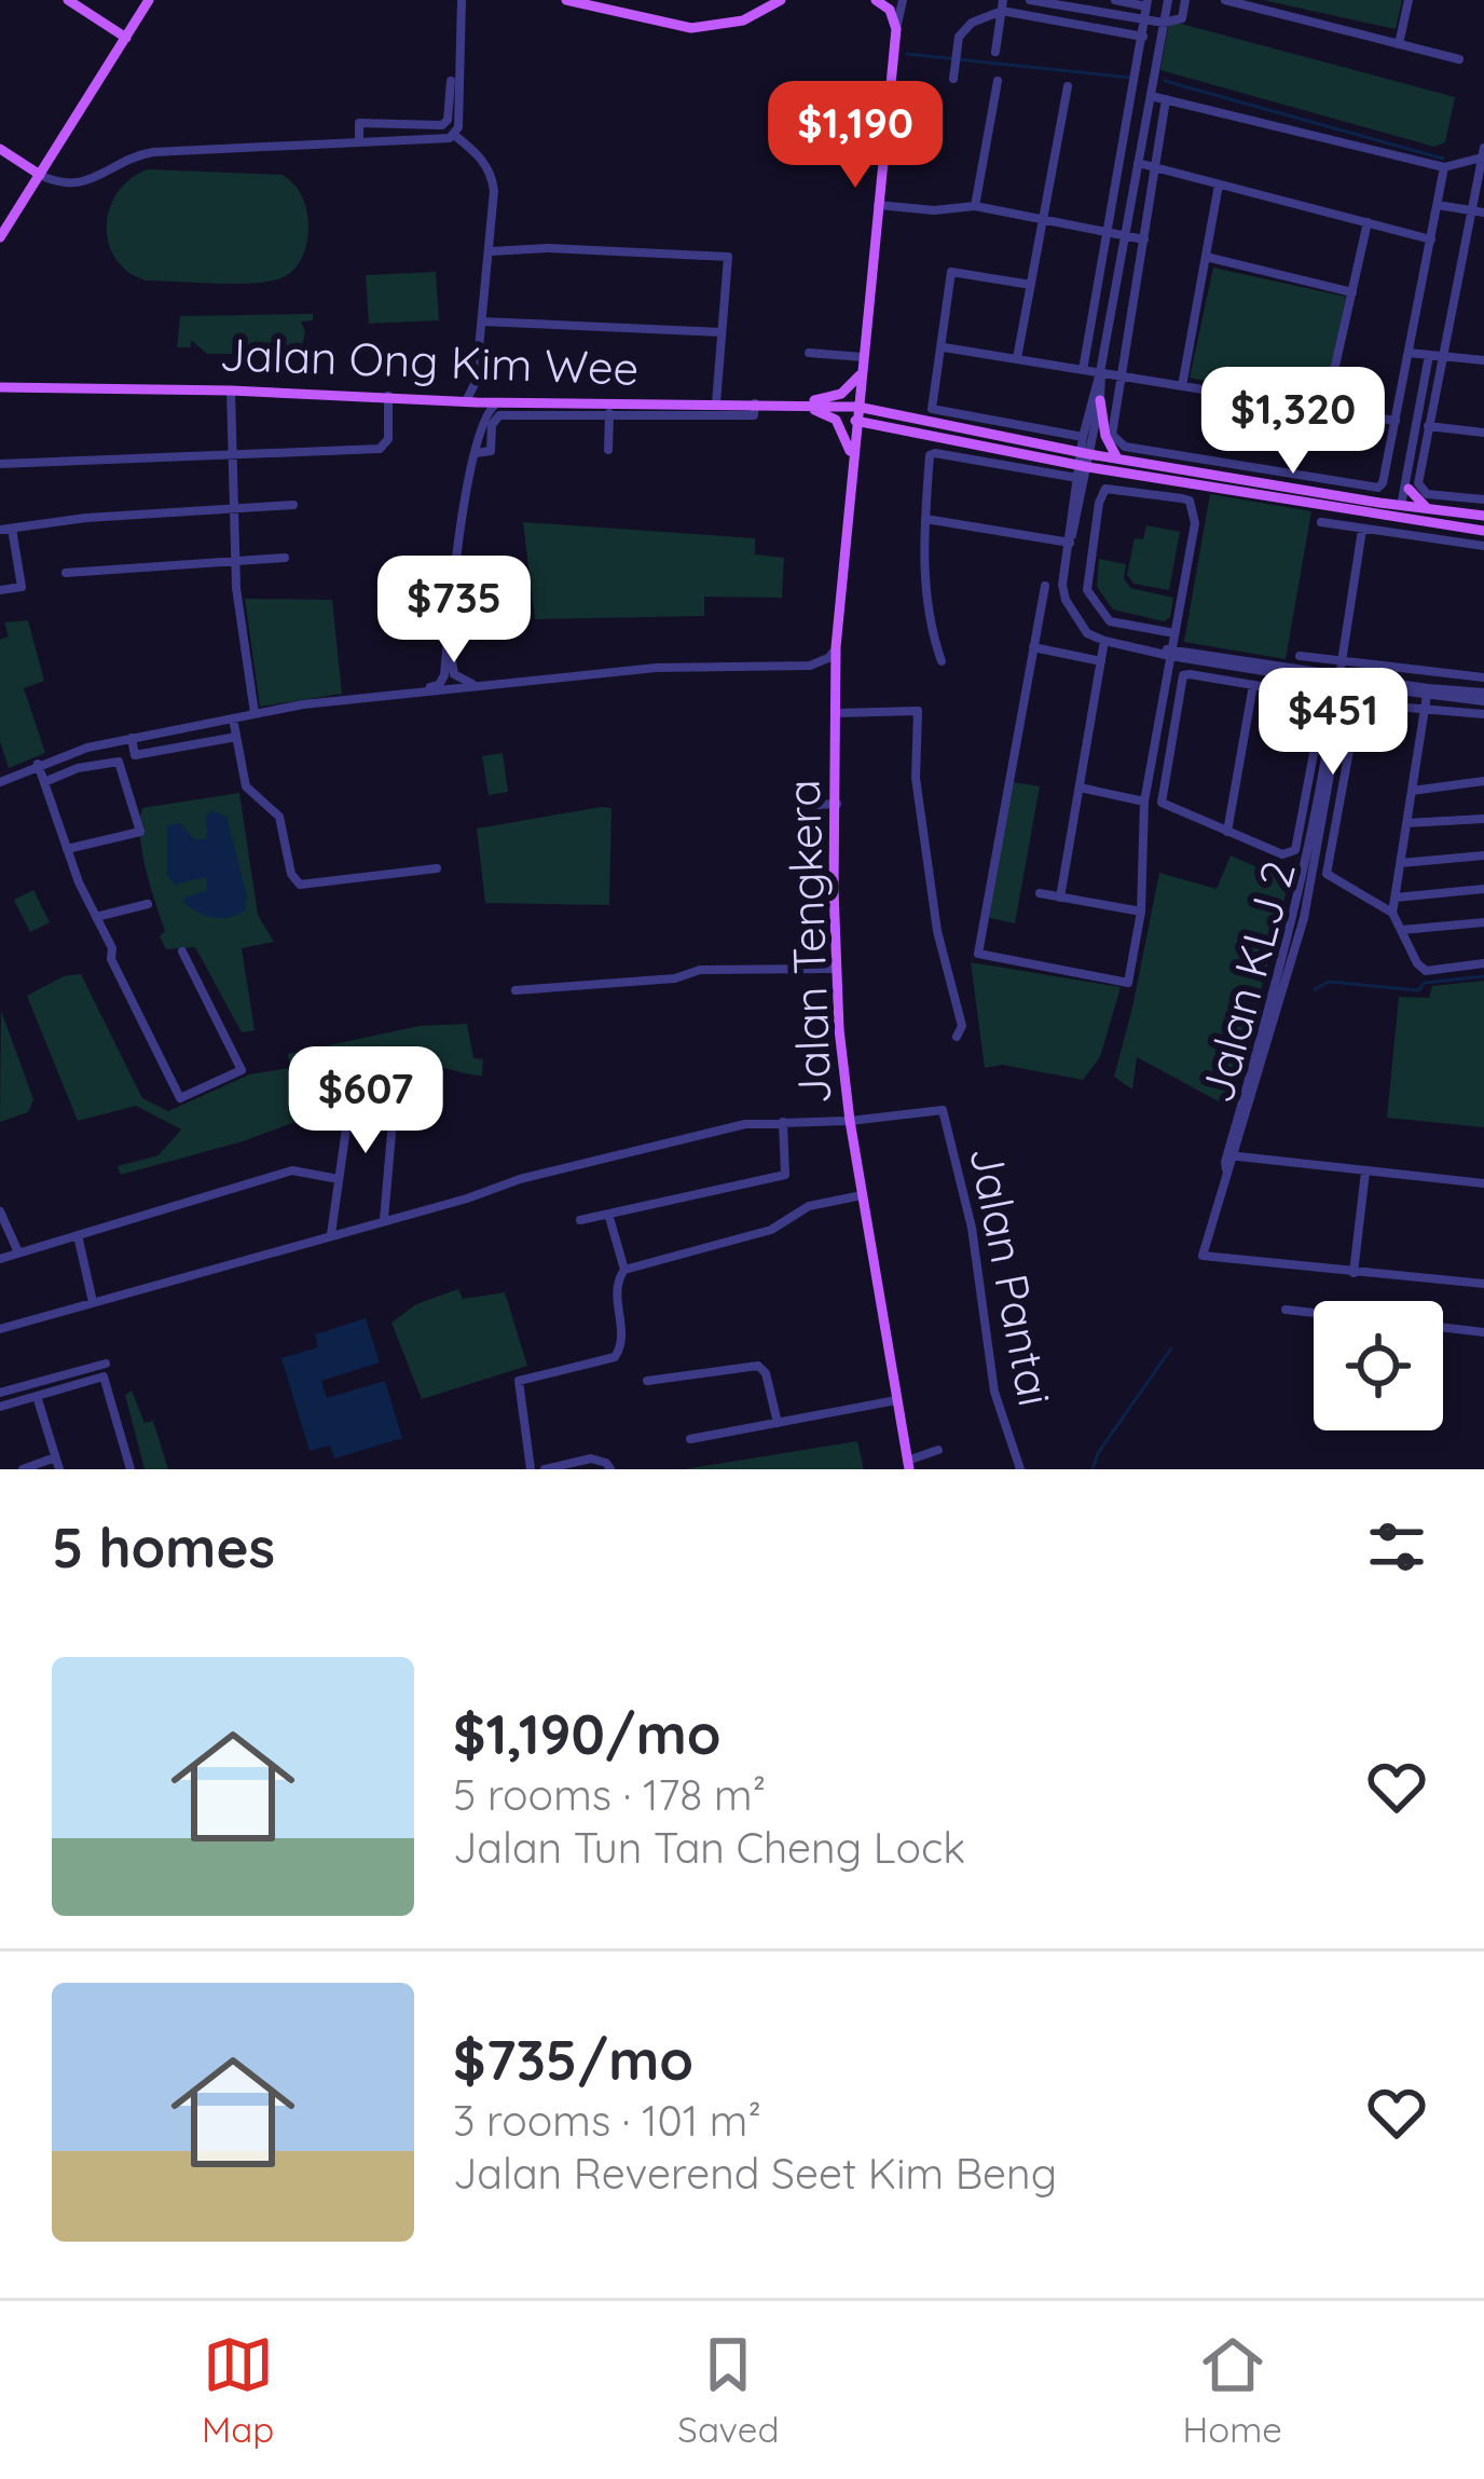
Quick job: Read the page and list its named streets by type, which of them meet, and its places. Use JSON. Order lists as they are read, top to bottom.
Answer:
{
  "streets": {
    "main road": ["Jalan Ong Kim Wee", "Jalan Tengkera"],
    "street": ["Jalan KLJ 2", "Jalan Pantai"]
  },
  "crossings": [
    ["Jalan Ong Kim Wee", "Jalan Tengkera"],
    ["Jalan Tengkera", "Jalan Pantai"]
  ],
  "page": {
    "price": [
      "$1,190",
      "$1,320",
      "$735",
      "$451",
      "$607"
    ],
    "heading": "5 homes",
    "list": [
      {
        "name": "$1,190/mo",
        "note": "5 rooms · 178 m² · Jalan Tun Tan Cheng Lock"
      },
      {
        "name": "$735/mo",
        "note": "3 rooms · 101 m² · Jalan Reverend Seet Kim Beng"
      }
    ],
    "tabs": ["Map", "Saved", "Home"]
  }
}
